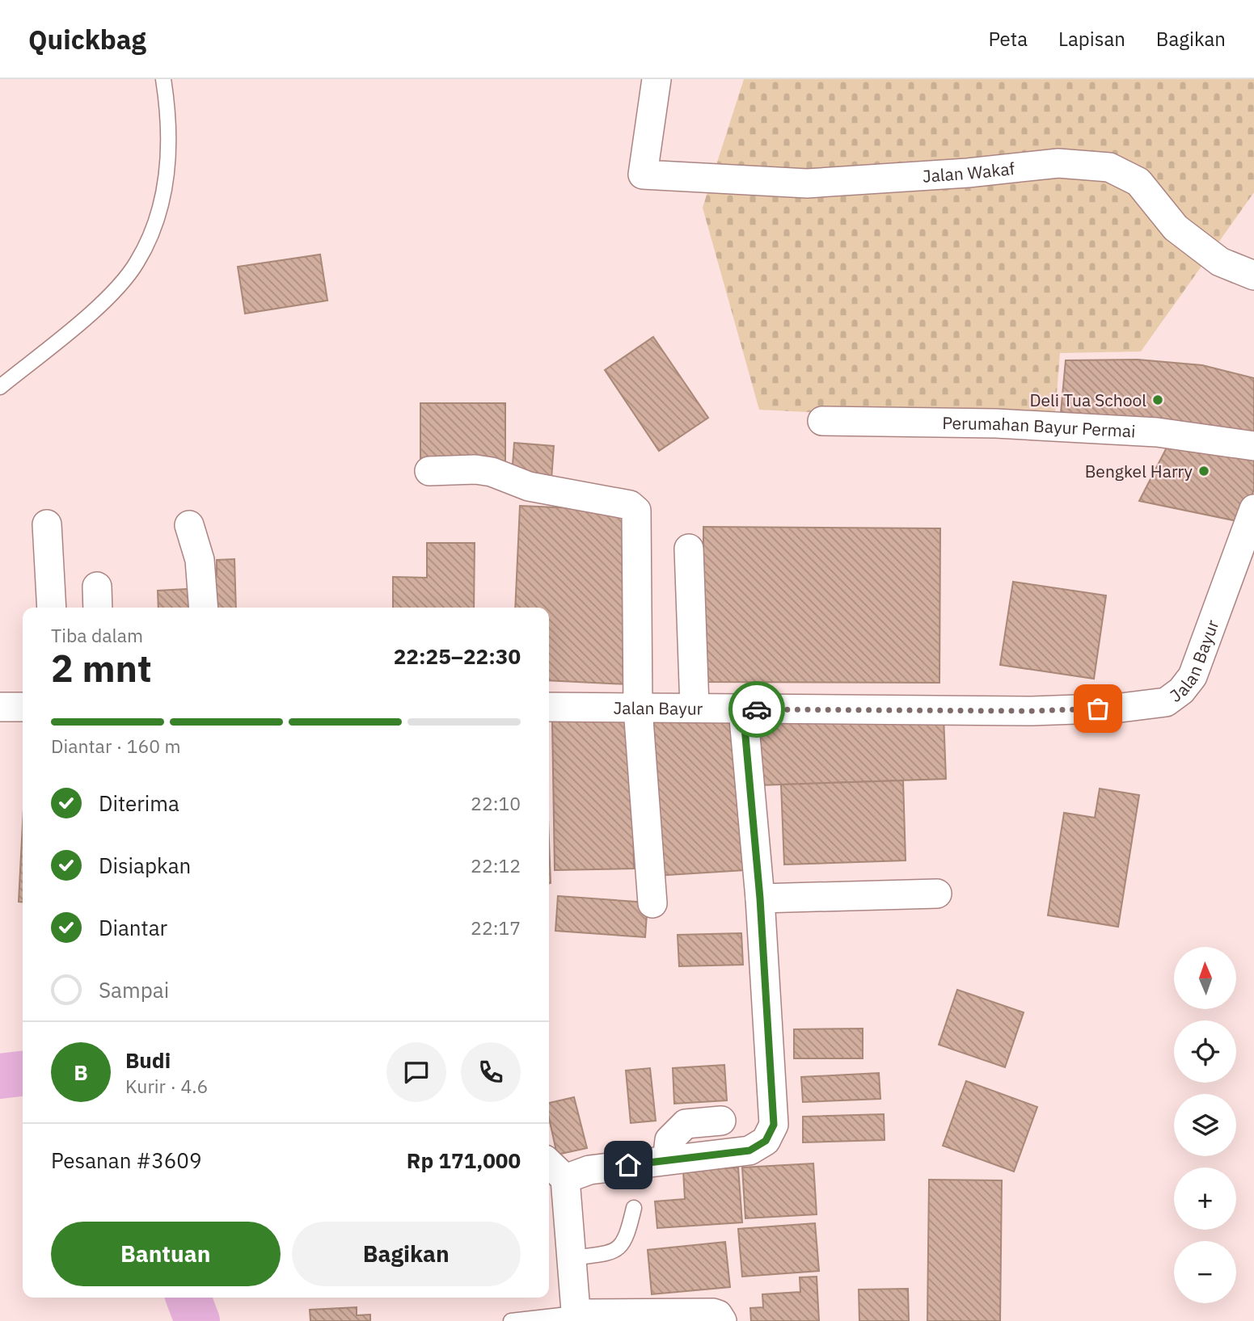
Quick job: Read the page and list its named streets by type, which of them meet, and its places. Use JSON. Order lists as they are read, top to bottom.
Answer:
{
  "streets": {
    "street": ["Jalan Wakaf", "Perumahan Bayur Permai", "Jalan Bayur"]
  },
  "places": ["Deli Tua School", "Bengkel Harry"],
  "north": "top",
  "page": {
    "header": "Quickbag",
    "nav": ["Peta", "Lapisan", "Bagikan"],
    "heading": ["2 mnt", "Tiba dalam", "22:25–22:30"],
    "panel": [
      "Budi",
      "Kurir · 4.6",
      "Pesanan #3609",
      "Rp 171,000"
    ],
    "bar": "Diantar · 160 m",
    "list": [
      ["Diterima", "22:10"],
      ["Disiapkan", "22:12"],
      ["Diantar", "22:17"],
      "Sampai"
    ],
    "map_buttons": ["+", "−"],
    "round": "B",
    "buttons": ["Bantuan", "Bagikan"]
  }
}
